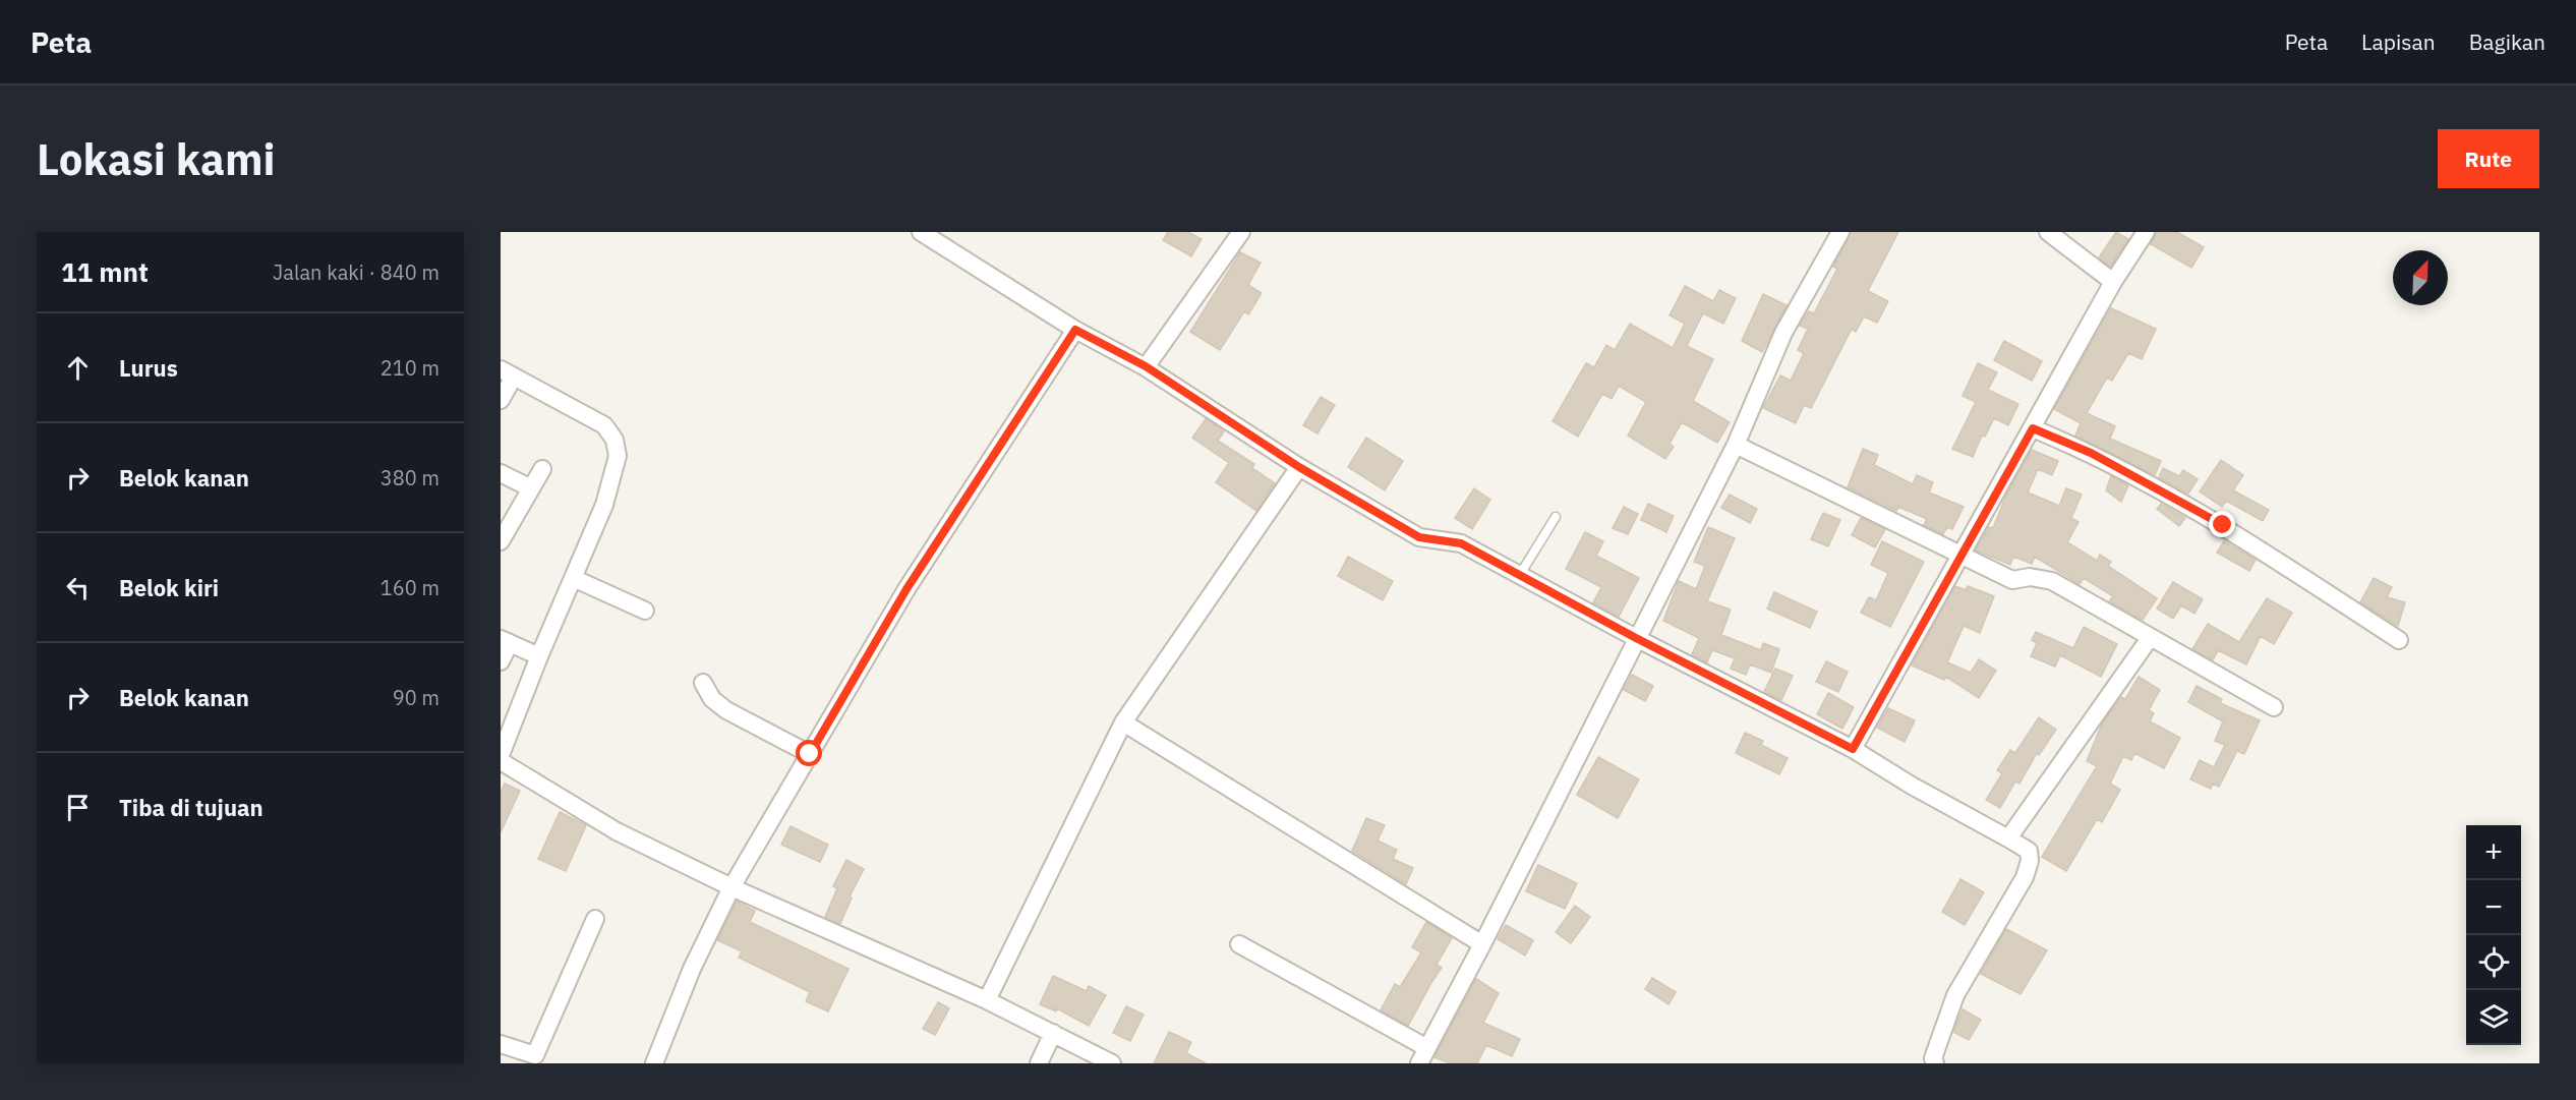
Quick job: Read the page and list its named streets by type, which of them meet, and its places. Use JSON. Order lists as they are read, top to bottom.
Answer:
{
  "north": "top right",
  "page": {
    "header": "Peta",
    "nav": ["Peta", "Lapisan", "Bagikan"],
    "buttons": "Rute",
    "title": "Lokasi kami",
    "heading": ["11 mnt", "Jalan kaki · 840 m"],
    "list": [
      ["Lurus", "210 m"],
      ["Belok kanan", "380 m"],
      ["Belok kiri", "160 m"],
      ["Belok kanan", "90 m"],
      "Tiba di tujuan"
    ],
    "map_buttons": ["+", "−"]
  }
}
